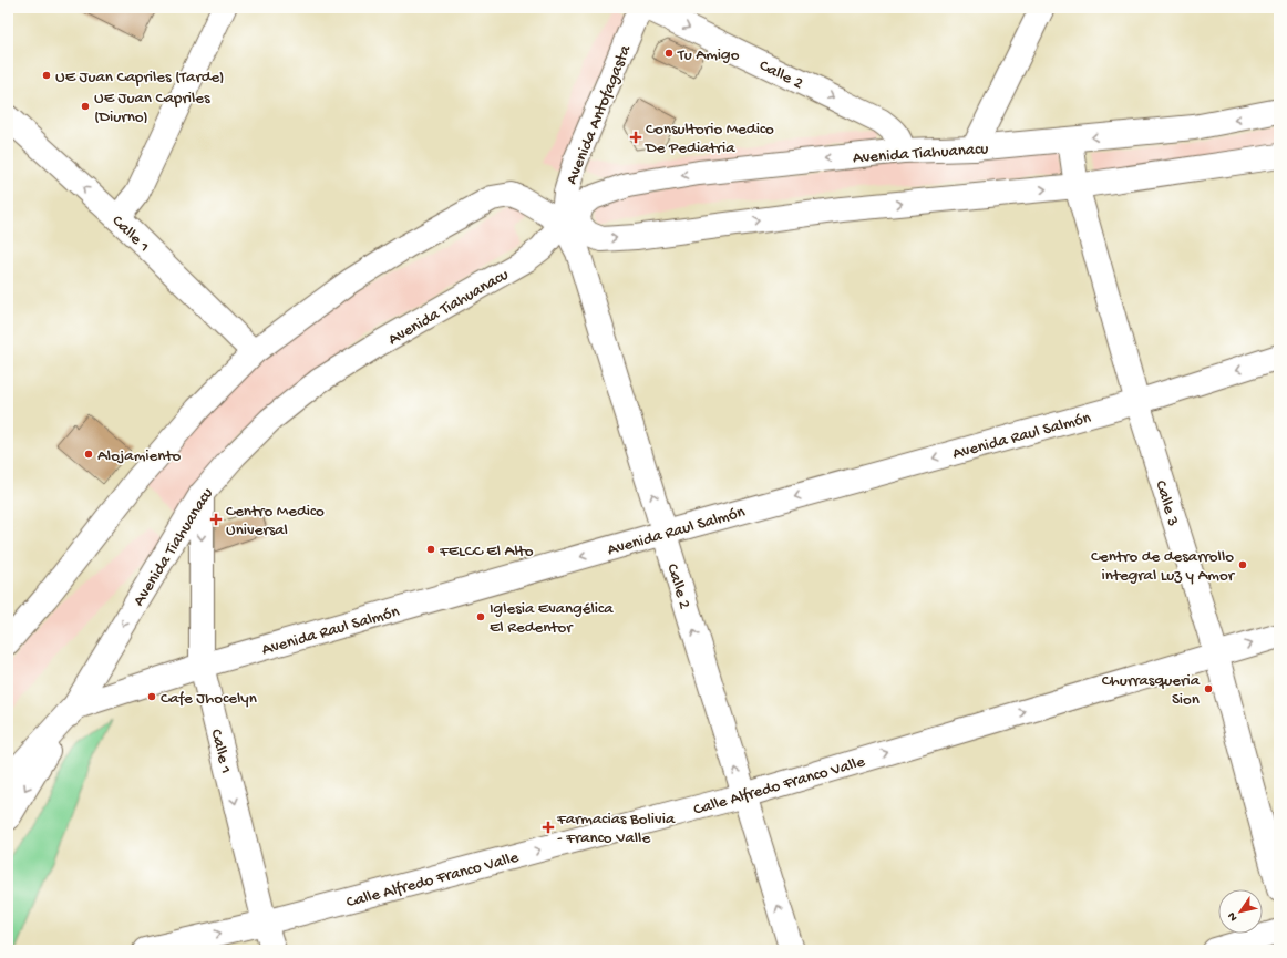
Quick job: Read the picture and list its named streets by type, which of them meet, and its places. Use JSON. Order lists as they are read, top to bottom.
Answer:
{
  "streets": {
    "street": [
      "Calle 2",
      "Avenida Antofagasta",
      "Avenida Tiahuanacu",
      "Calle 1",
      "Avenida Raul Salmón",
      "Calle 3",
      "Calle Alfredo Franco Valle"
    ]
  },
  "crossings": [
    ["Calle 2", "Avenida Antofagasta"],
    ["Calle 2", "Avenida Tiahuanacu"],
    ["Calle 2", "Avenida Raul Salmón"],
    ["Calle 2", "Calle Alfredo Franco Valle"],
    ["Avenida Antofagasta", "Avenida Tiahuanacu"],
    ["Avenida Tiahuanacu", "Calle 1"],
    ["Avenida Tiahuanacu", "Avenida Raul Salmón"],
    ["Avenida Tiahuanacu", "Calle 3"],
    ["Calle 1", "Avenida Raul Salmón"],
    ["Calle 1", "Calle Alfredo Franco Valle"],
    ["Avenida Raul Salmón", "Calle 3"],
    ["Calle 3", "Calle Alfredo Franco Valle"]
  ],
  "one_way": ["Avenida Raul Salmón", "Calle Alfredo Franco Valle"],
  "places": {
    "other": [
      "Tu Amigo",
      "UE Juan Capriles (Tarde)",
      "UE Juan Capriles (Diurno)",
      "Alojamiento",
      "FELCC El Alto",
      "Centro de desarrollo integral Luz y Amor",
      "Iglesia Evangélica El Redentor",
      "Churrasqueria Sion",
      "Cafe Jhocelyn"
    ],
    "health": ["Consultorio Medico De Pediatria", "Centro Medico Universal", "Farmacias Bolivia - Franco Valle"]
  },
  "north": "bottom left"
}
